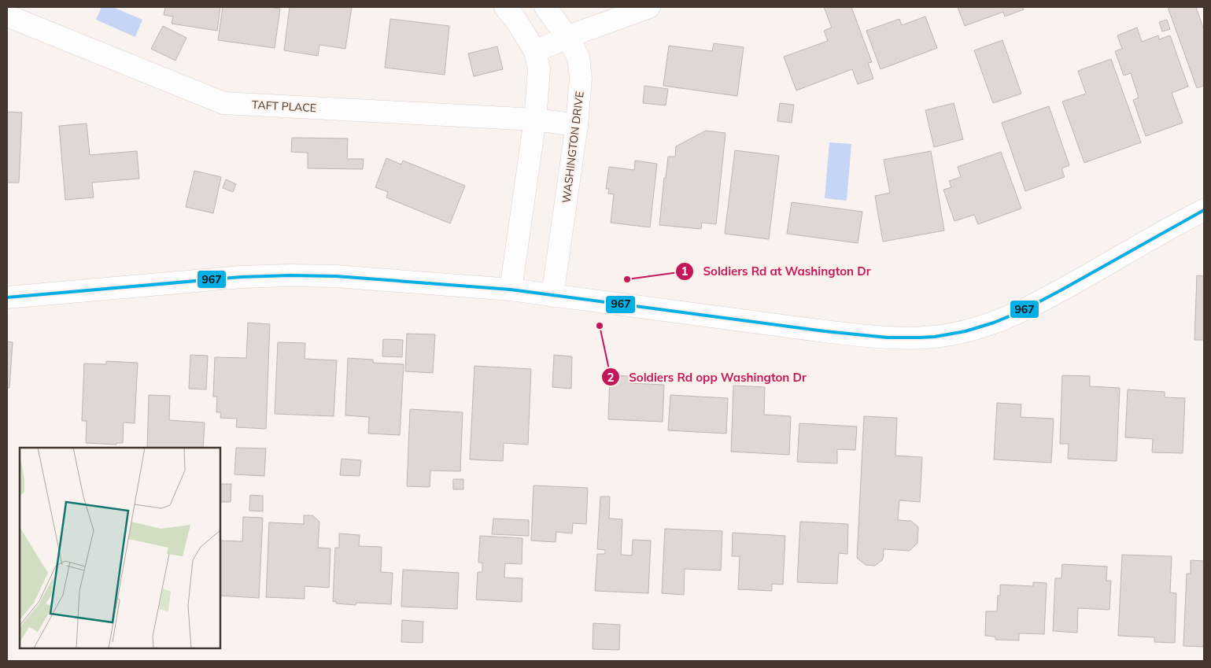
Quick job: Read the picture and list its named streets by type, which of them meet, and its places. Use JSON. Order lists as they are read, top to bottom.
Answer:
{
  "streets": {
    "street": ["TAFT PLACE", "WASHINGTON DRIVE"]
  },
  "crossings": [
    ["TAFT PLACE", "WASHINGTON DRIVE"]
  ],
  "places": ["Soldiers Rd at Washington Dr", "Soldiers Rd opp Washington Dr"],
  "lines": ["transit line 967"]
}
